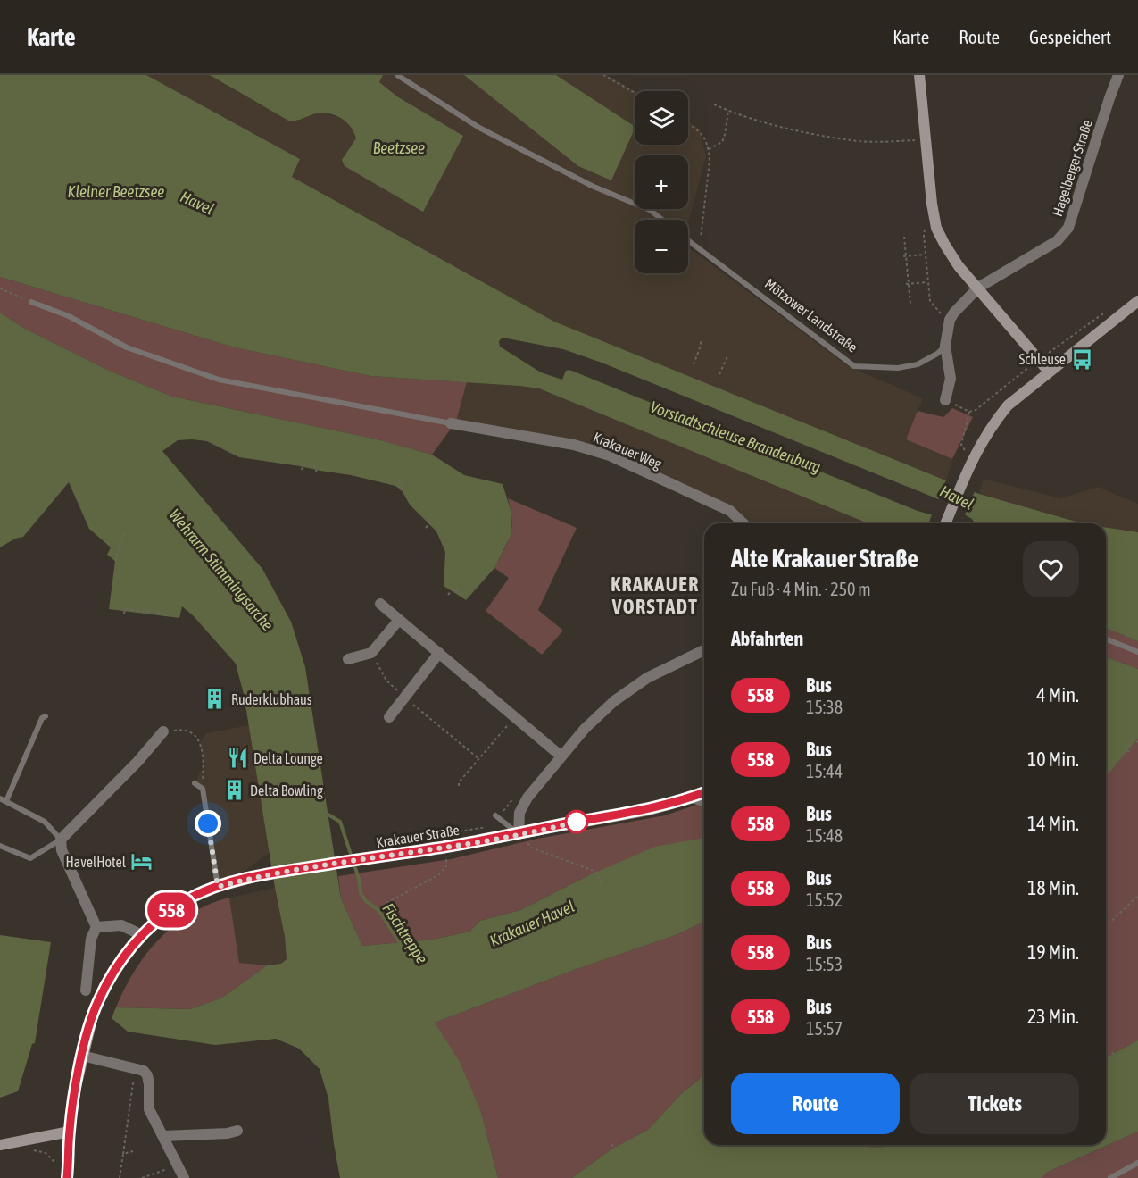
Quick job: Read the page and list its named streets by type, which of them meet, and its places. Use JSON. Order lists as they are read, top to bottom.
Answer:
{
  "streets": {
    "main road": ["Krakauer Straße"],
    "street": ["Hagelberger Straße", "Krakauer Weg"],
    "lane": ["Mötzower Landstraße"]
  },
  "districts": ["KRAKAUER VORSTADT"],
  "water": [
    "Beetzsee",
    "Kleiner Beetzsee",
    "Havel",
    "Vorstadtschleuse Brandenburg",
    "Wehrarm Stimmingsarche",
    "Krakauer Havel",
    "Fischtreppe"
  ],
  "places": {
    "bus stop": ["Schleuse"],
    "building": ["Ruderklubhaus", "Delta Bowling"],
    "restaurant": ["Delta Lounge"],
    "hotel": ["HavelHotel"]
  },
  "lines": ["bus line 558"],
  "page": {
    "header": "Karte",
    "nav": ["Karte", "Route", "Gespeichert"],
    "on_map": "558",
    "map_buttons": ["+", "−"],
    "heading": [
      ["Alte Krakauer Straße", "Zu Fuß · 4 Min. · 250 m"],
      "Abfahrten"
    ],
    "list": [
      {
        "mark": "558",
        "name": "Bus",
        "note": "15:38",
        "value": "4 Min."
      },
      {
        "mark": "558",
        "name": "Bus",
        "note": "15:44",
        "value": "10 Min."
      },
      {
        "mark": "558",
        "name": "Bus",
        "note": "15:48",
        "value": "14 Min."
      },
      {
        "mark": "558",
        "name": "Bus",
        "note": "15:52",
        "value": "18 Min."
      },
      {
        "mark": "558",
        "name": "Bus",
        "note": "15:53",
        "value": "19 Min."
      },
      {
        "mark": "558",
        "name": "Bus",
        "note": "15:57",
        "value": "23 Min."
      }
    ],
    "buttons": ["Route", "Tickets"]
  }
}
